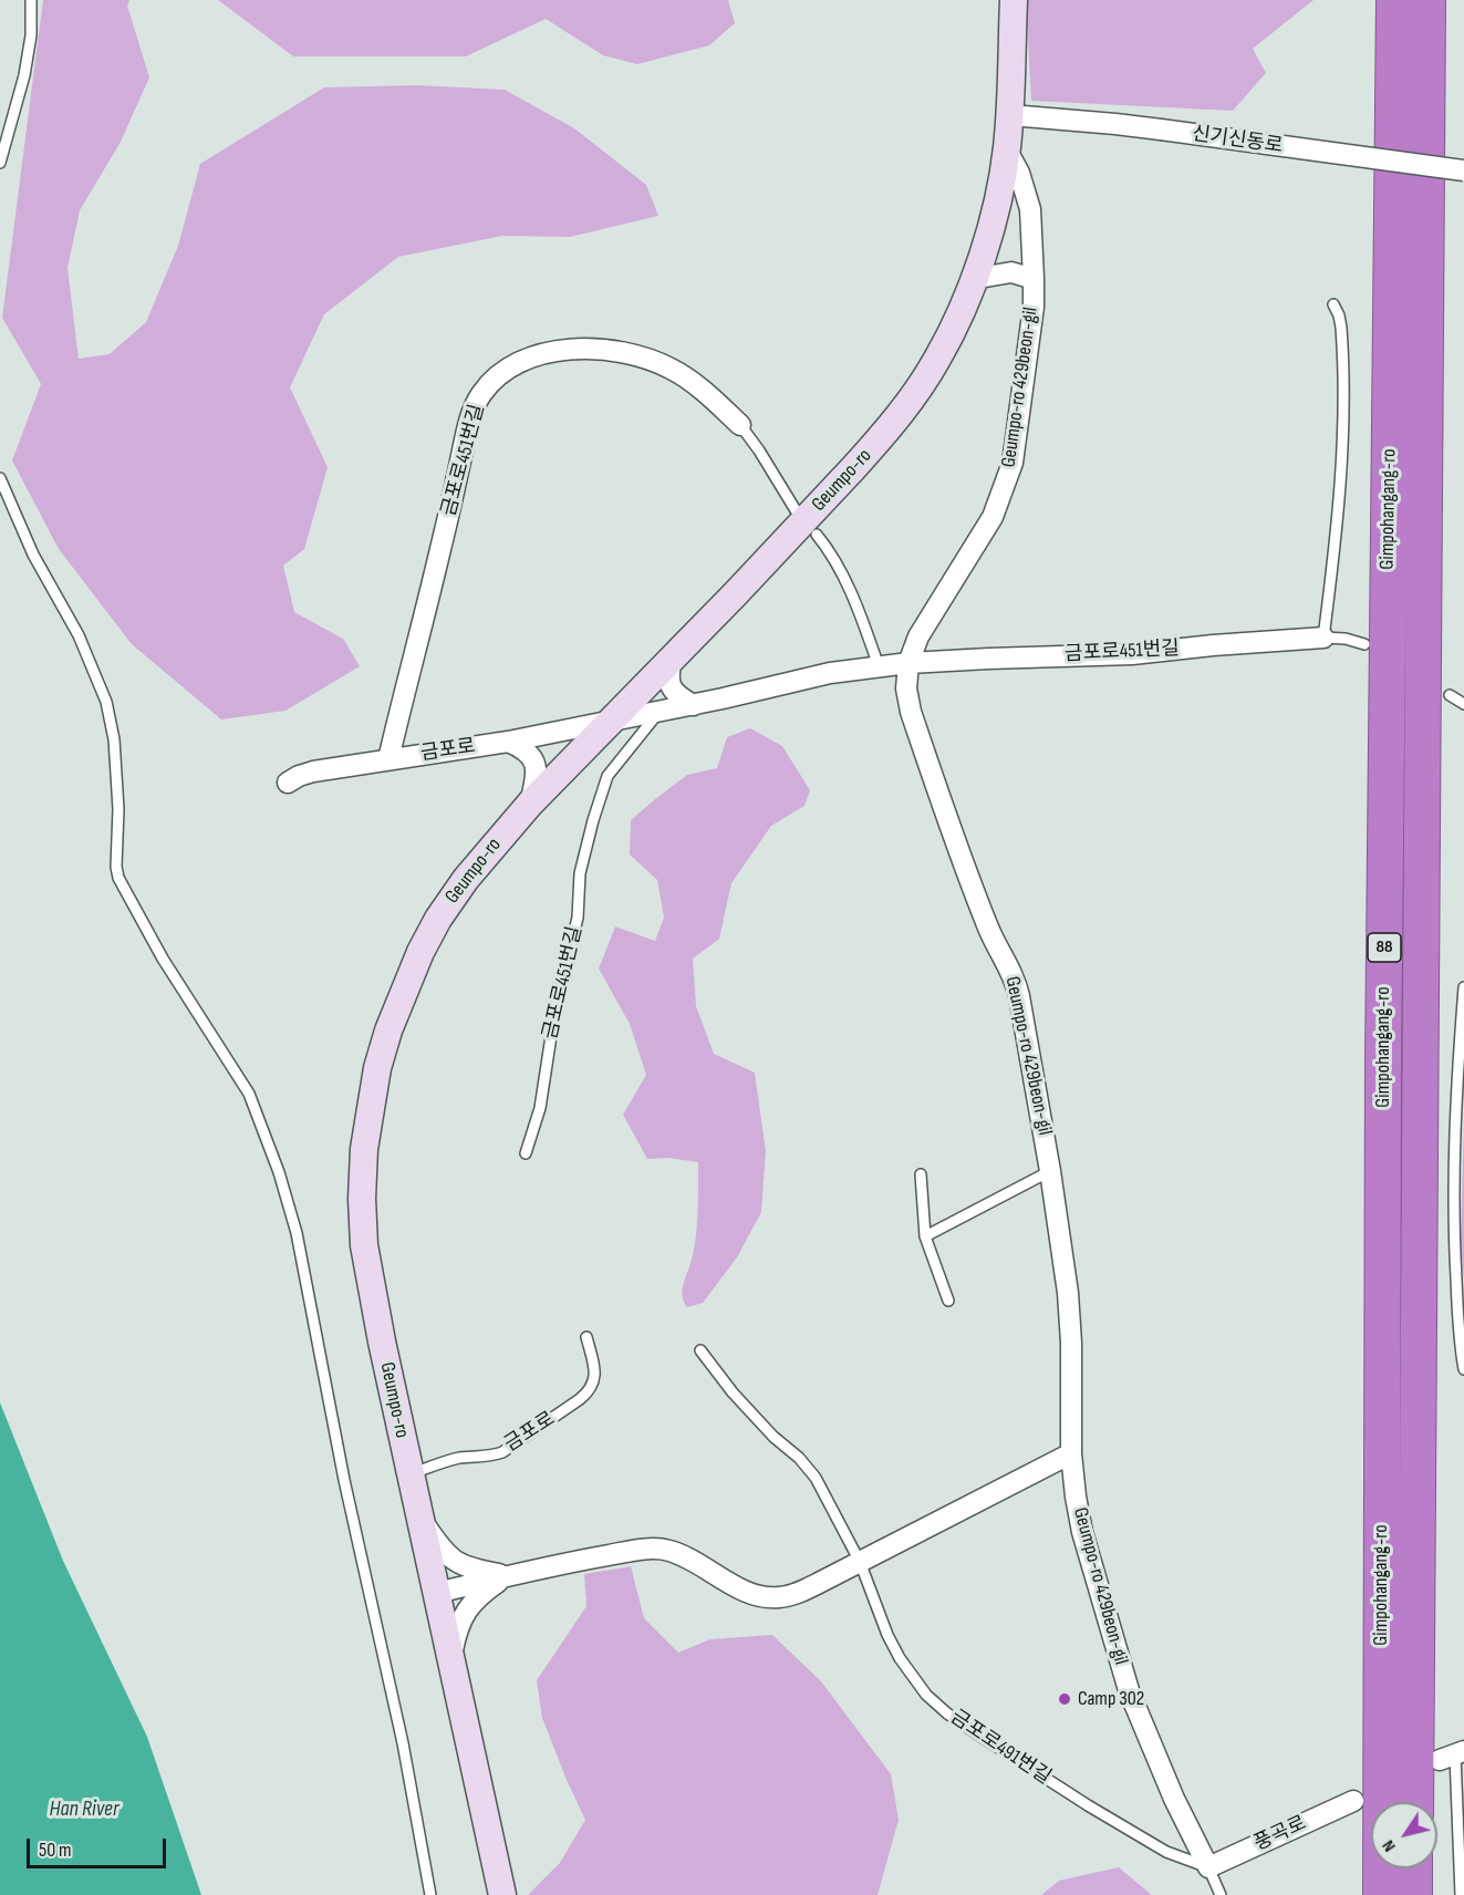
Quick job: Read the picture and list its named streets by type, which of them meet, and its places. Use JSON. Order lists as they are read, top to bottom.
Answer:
{
  "streets": {
    "highway": ["Gimpohangang-ro", "88"],
    "main road": ["Geumpo-ro"],
    "street": [
      "신기신동로",
      "Geumpo-ro 429beon-gil",
      "금포로451번길",
      "금포로",
      "풍곡로"
    ],
    "lane": ["금포로491번길"]
  },
  "crossings": [
    ["신기신동로", "Geumpo-ro"],
    ["Geumpo-ro 429beon-gil", "금포로451번길"],
    ["Geumpo-ro 429beon-gil", "Geumpo-ro"],
    ["Geumpo-ro 429beon-gil", "금포로491번길"],
    ["Geumpo-ro 429beon-gil", "풍곡로"],
    ["금포로451번길", "Geumpo-ro"],
    ["금포로451번길", "금포로"],
    ["Geumpo-ro", "금포로"],
    ["금포로491번길", "풍곡로"]
  ],
  "water": ["Han River"],
  "places": ["Camp 302"],
  "scale_bar": "50 m",
  "north": "bottom left"
}
